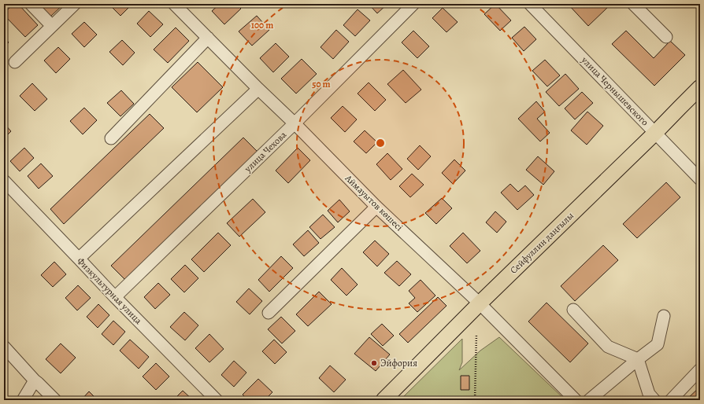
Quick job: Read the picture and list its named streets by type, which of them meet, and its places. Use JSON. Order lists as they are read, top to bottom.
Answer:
{
  "streets": {
    "main road": ["Сейфуллин даңғылы"],
    "street": [
      "улица Чернышевского",
      "улица Чехова",
      "Аймауытов көшесі",
      "Физкультурная улица"
    ]
  },
  "crossings": [
    ["улица Чернышевского", "Сейфуллин даңғылы"],
    ["улица Чехова", "Аймауытов көшесі"],
    ["улица Чехова", "Физкультурная улица"],
    ["Аймауытов көшесі", "Сейфуллин даңғылы"]
  ],
  "places": ["Эйфория"],
  "rings": ["100 m", "50 m"]
}
